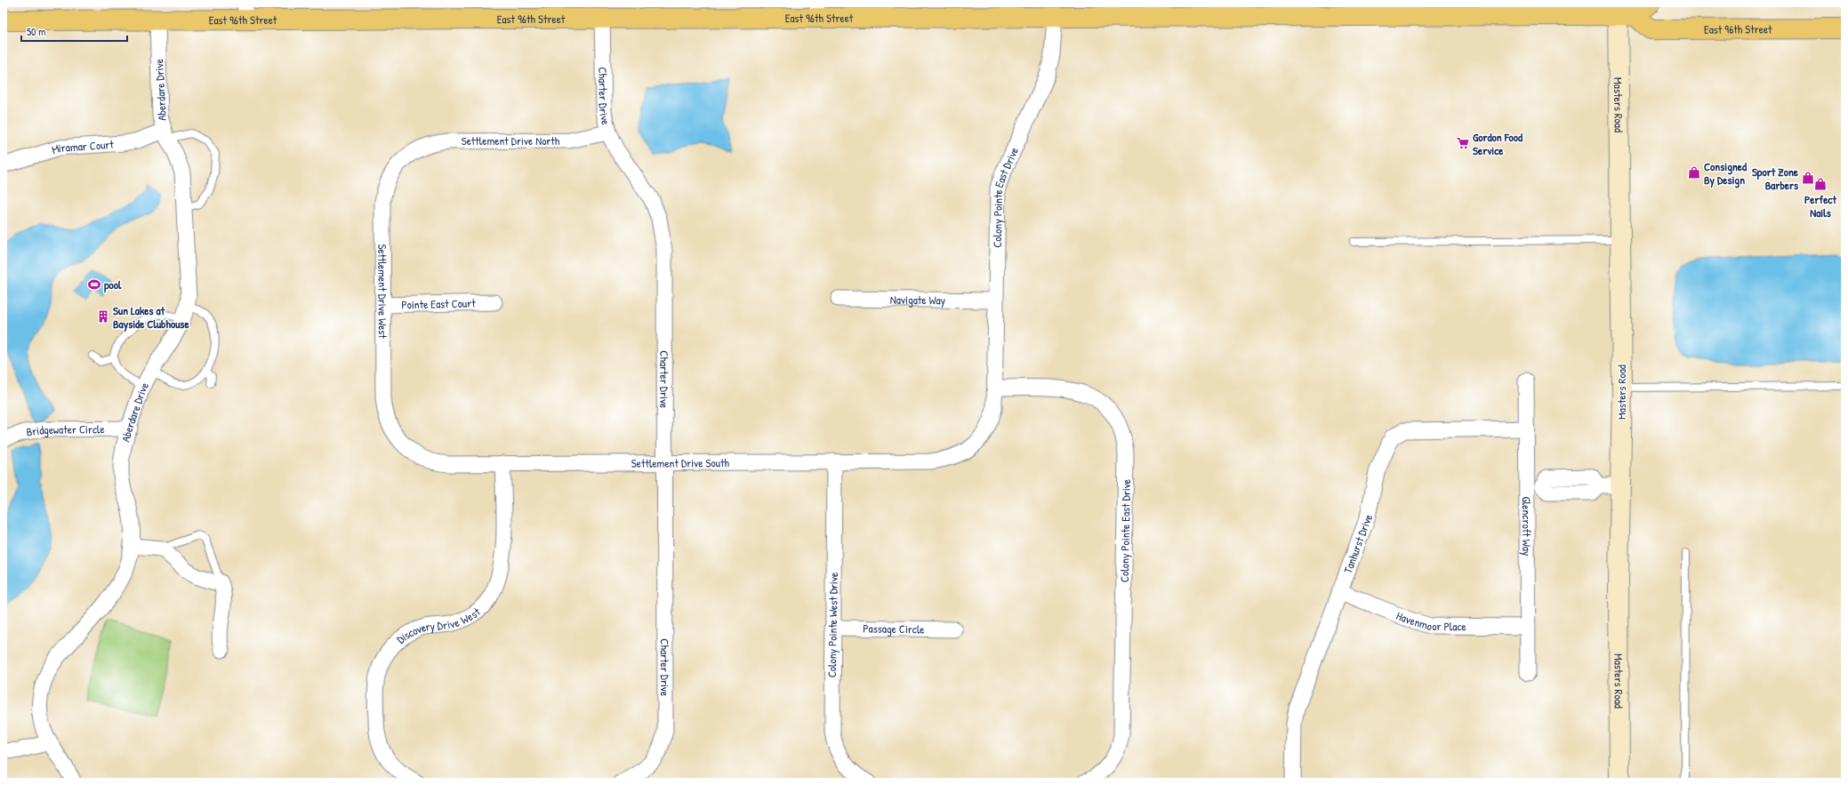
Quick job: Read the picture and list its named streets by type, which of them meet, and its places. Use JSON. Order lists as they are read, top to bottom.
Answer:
{
  "streets": {
    "main road": ["East 96th Street"],
    "street": [
      "Aberdare Drive",
      "Charter Drive",
      "Masters Road",
      "Settlement Drive North",
      "Miramar Court",
      "Colony Pointe East Drive",
      "Settlement Drive West",
      "Navigate Way",
      "Pointe East Court",
      "Bridgewater Circle",
      "Settlement Drive South",
      "Glencroft Way",
      "Tanhurst Drive",
      "Havenmoor Place",
      "Discovery Drive West",
      "Colony Pointe West Drive",
      "Passage Circle"
    ]
  },
  "crossings": [
    ["East 96th Street", "Aberdare Drive"],
    ["East 96th Street", "Charter Drive"],
    ["East 96th Street", "Masters Road"],
    ["East 96th Street", "Colony Pointe East Drive"],
    ["Aberdare Drive", "Miramar Court"],
    ["Aberdare Drive", "Bridgewater Circle"],
    ["Charter Drive", "Settlement Drive North"],
    ["Charter Drive", "Settlement Drive South"],
    ["Settlement Drive North", "Settlement Drive West"],
    ["Colony Pointe East Drive", "Navigate Way"],
    ["Colony Pointe East Drive", "Settlement Drive South"],
    ["Settlement Drive West", "Pointe East Court"],
    ["Settlement Drive West", "Settlement Drive South"],
    ["Settlement Drive South", "Discovery Drive West"],
    ["Settlement Drive South", "Colony Pointe West Drive"],
    ["Glencroft Way", "Tanhurst Drive"],
    ["Glencroft Way", "Havenmoor Place"],
    ["Tanhurst Drive", "Havenmoor Place"],
    ["Colony Pointe West Drive", "Passage Circle"]
  ],
  "places": {
    "supermarket": ["Gordon Food Service"],
    "shop": ["Consigned By Design", "Sport Zone Barbers", "Perfect Nails"],
    "sports": ["pool"],
    "building": ["Sun Lakes at Bayside Clubhouse"]
  },
  "scale_bar": "50 m"
}
